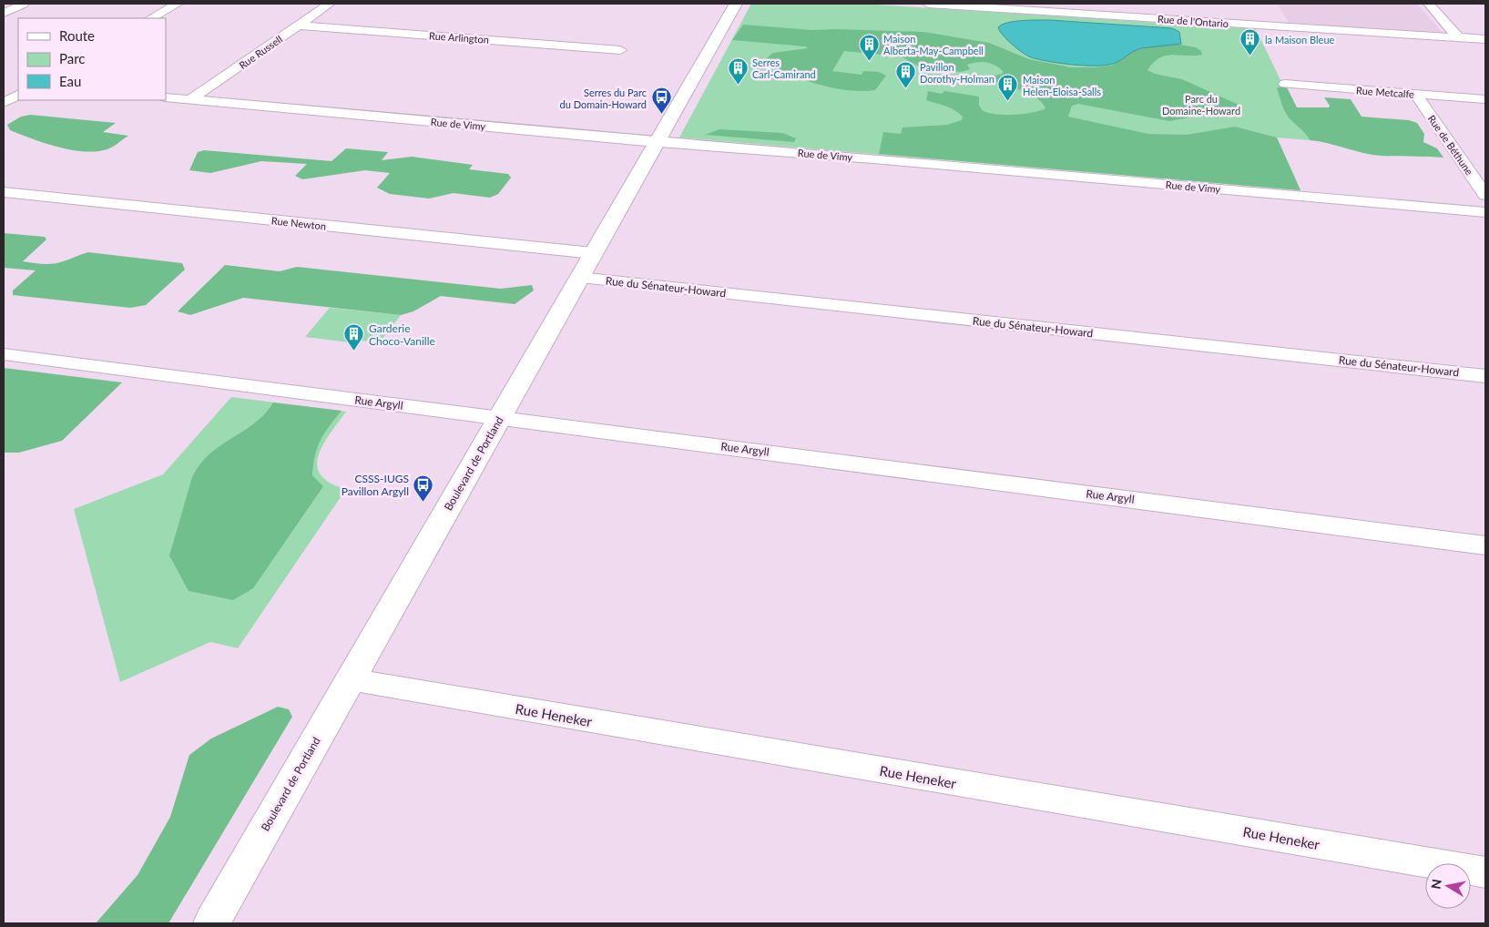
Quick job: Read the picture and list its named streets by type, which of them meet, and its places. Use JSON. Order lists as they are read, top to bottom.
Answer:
{
  "streets": {
    "main road": ["Boulevard de Portland"],
    "street": [
      "Rue de l'Ontario",
      "Rue Arlington",
      "Rue Russell",
      "Rue Metcalfe",
      "Rue de Vimy",
      "Rue de Béthune",
      "Rue Newton",
      "Rue du Sénateur-Howard",
      "Rue Argyll",
      "Rue Heneker"
    ]
  },
  "crossings": [
    ["Rue Arlington", "Rue Russell"],
    ["Rue Russell", "Rue de Vimy"],
    ["Rue Metcalfe", "Rue de Béthune"],
    ["Rue de Vimy", "Boulevard de Portland"],
    ["Rue Newton", "Boulevard de Portland"],
    ["Rue du Sénateur-Howard", "Boulevard de Portland"],
    ["Rue Argyll", "Boulevard de Portland"],
    ["Boulevard de Portland", "Rue Heneker"]
  ],
  "parks": ["Parc du Domaine-Howard"],
  "places": {
    "building": [
      "la Maison Bleue",
      "Maison Alberta-May-Campbell",
      "Serres Carl-Camirand",
      "Pavillon Dorothy-Holman",
      "Maison Helen-Eloisa-Salls",
      "Garderie Choco-Vanille"
    ],
    "bus stop": ["Serres du Parc du Domain-Howard", "CSSS-IUGS Pavillon Argyll"]
  },
  "legend": ["Route", "Parc", "Eau"],
  "north": "left"
}
